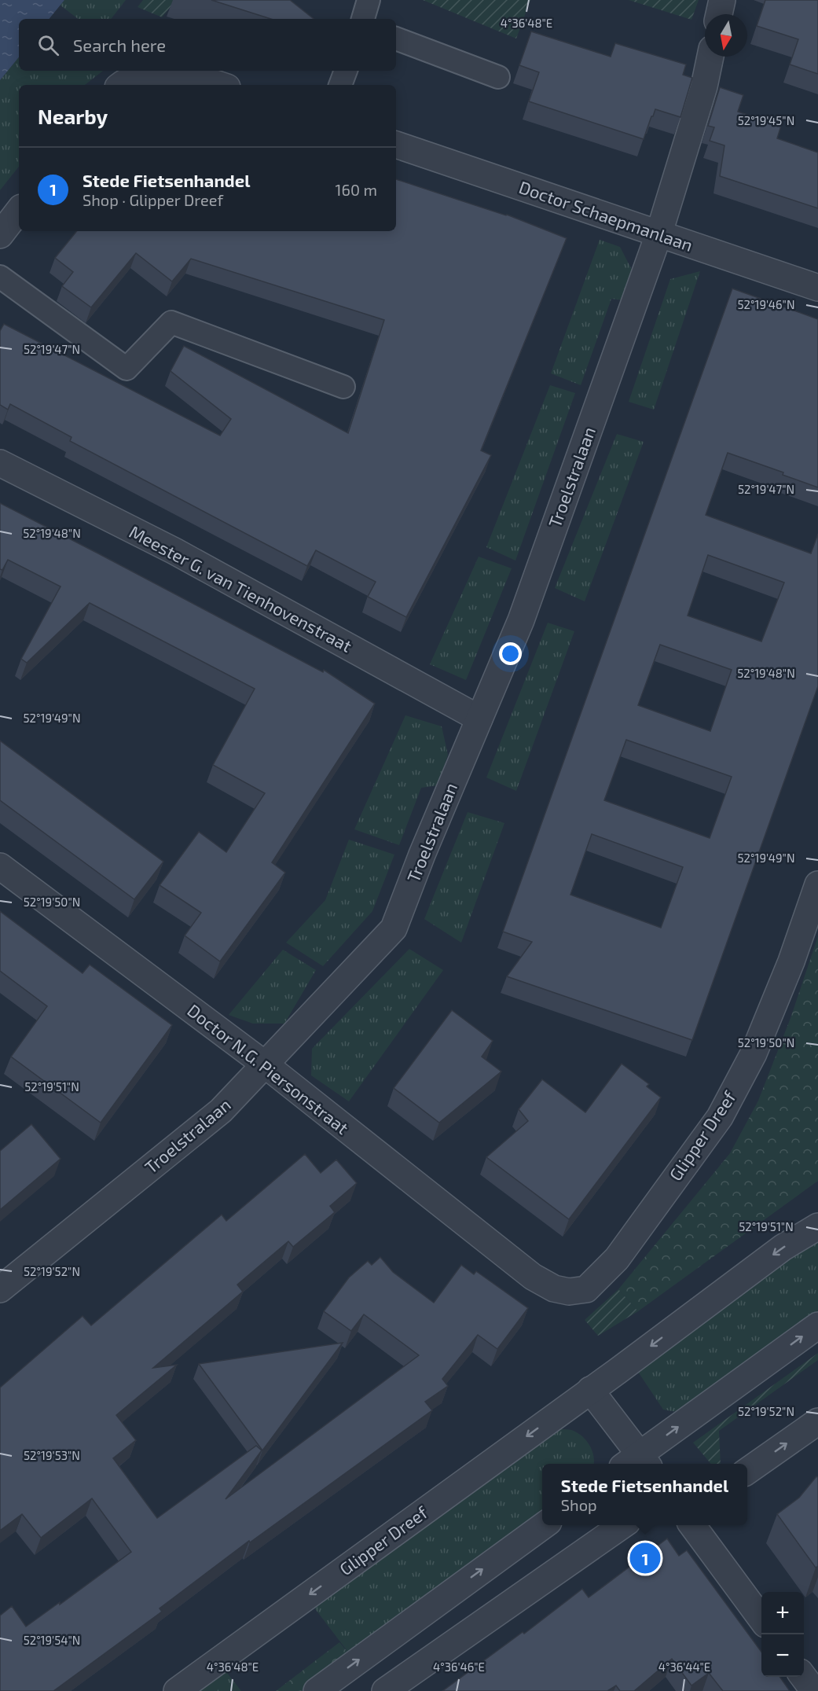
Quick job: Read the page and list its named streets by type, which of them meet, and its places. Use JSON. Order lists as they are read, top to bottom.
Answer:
{
  "streets": {
    "street": [
      "Doctor Schaepmanlaan",
      "Troelstralaan",
      "Meester G. van Tienhovenstraat",
      "Doctor N.G. Piersonstraat",
      "Glipper Dreef"
    ]
  },
  "crossings": [
    ["Doctor Schaepmanlaan", "Troelstralaan"],
    ["Troelstralaan", "Meester G. van Tienhovenstraat"],
    ["Troelstralaan", "Doctor N.G. Piersonstraat"],
    ["Doctor N.G. Piersonstraat", "Glipper Dreef"]
  ],
  "north": "bottom",
  "page": {
    "search": "Search here",
    "heading": "Nearby",
    "list": [
      {
        "mark": "1",
        "name": "Stede Fietsenhandel",
        "note": "Shop · Glipper Dreef",
        "value": "160 m"
      }
    ],
    "popup": ["Stede Fietsenhandel", "Shop"],
    "pins": "1",
    "map_buttons": ["+", "−"]
  },
  "coordinates": [
    "4°36'48\"E",
    "52°19'45\"N",
    "52°19'46\"N",
    "52°19'47\"N",
    "52°19'48\"N",
    "52°19'49\"N",
    "52°19'50\"N",
    "52°19'51\"N",
    "52°19'52\"N",
    "52°19'53\"N",
    "52°19'54\"N",
    "4°36'46\"E",
    "4°36'44\"E"
  ]
}
